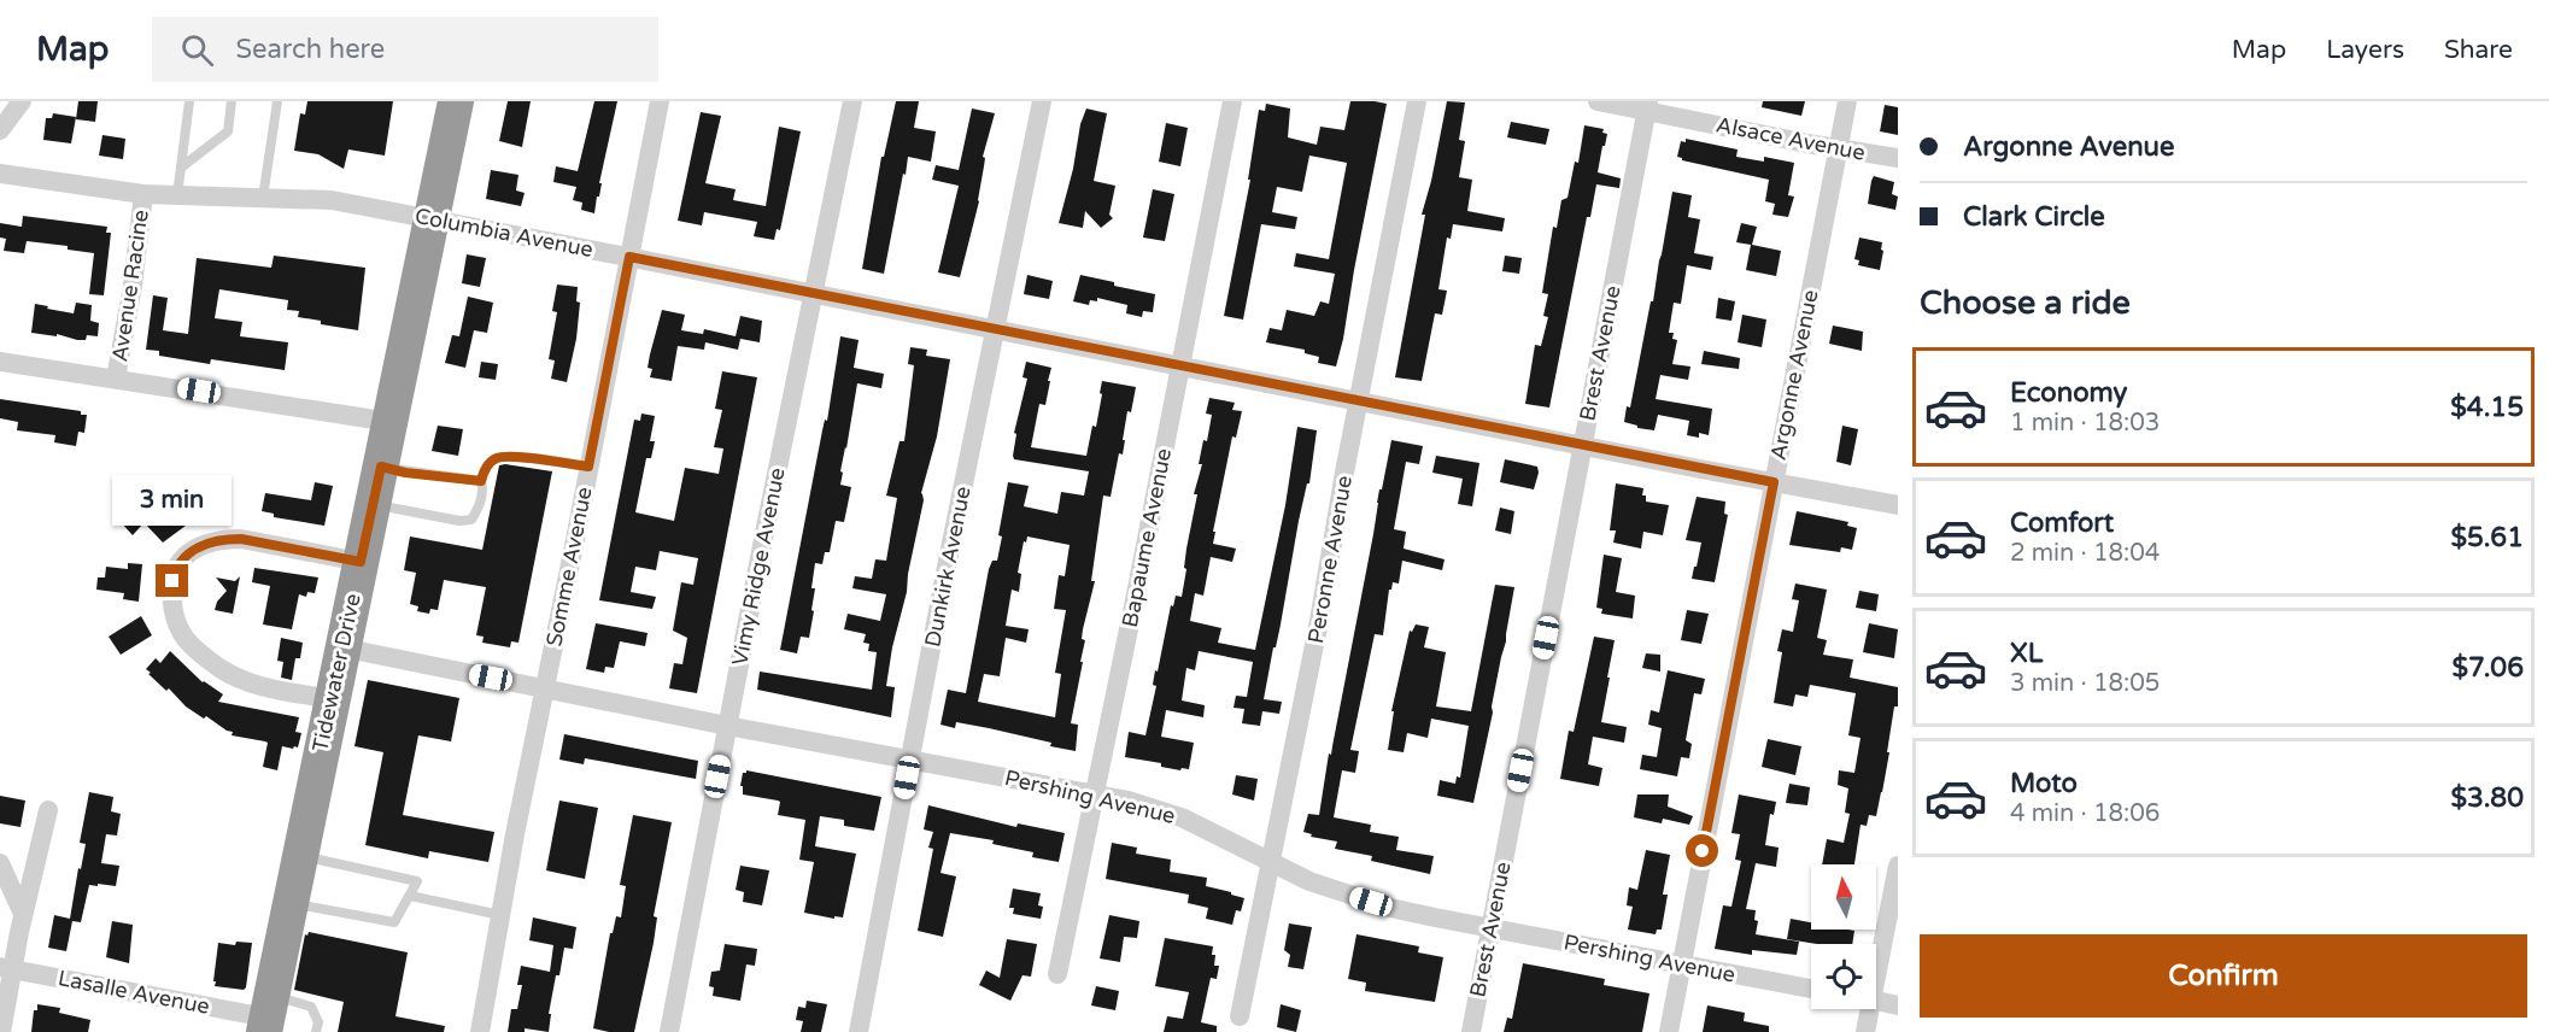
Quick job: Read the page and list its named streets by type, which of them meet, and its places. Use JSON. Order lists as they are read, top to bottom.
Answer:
{
  "streets": {
    "highway": ["Tidewater Drive"],
    "street": [
      "Alsace Avenue",
      "Columbia Avenue",
      "Avenue Racine",
      "Brest Avenue",
      "Argonne Avenue",
      "Bapaume Avenue",
      "Peronne Avenue",
      "Somme Avenue",
      "Vimy Ridge Avenue",
      "Dunkirk Avenue",
      "Pershing Avenue",
      "Lasalle Avenue"
    ]
  },
  "crossings": [
    ["Alsace Avenue", "Brest Avenue"],
    ["Alsace Avenue", "Argonne Avenue"],
    ["Columbia Avenue", "Avenue Racine"],
    ["Columbia Avenue", "Brest Avenue"],
    ["Columbia Avenue", "Argonne Avenue"],
    ["Columbia Avenue", "Bapaume Avenue"],
    ["Columbia Avenue", "Peronne Avenue"],
    ["Columbia Avenue", "Somme Avenue"],
    ["Columbia Avenue", "Vimy Ridge Avenue"],
    ["Columbia Avenue", "Dunkirk Avenue"],
    ["Columbia Avenue", "Tidewater Drive"],
    ["Brest Avenue", "Pershing Avenue"],
    ["Argonne Avenue", "Pershing Avenue"],
    ["Bapaume Avenue", "Pershing Avenue"],
    ["Peronne Avenue", "Pershing Avenue"],
    ["Somme Avenue", "Pershing Avenue"],
    ["Vimy Ridge Avenue", "Pershing Avenue"],
    ["Dunkirk Avenue", "Pershing Avenue"],
    ["Tidewater Drive", "Pershing Avenue"],
    ["Tidewater Drive", "Lasalle Avenue"]
  ],
  "north": "top",
  "page": {
    "header": "Map",
    "search": "Search here",
    "nav": ["Map", "Layers", "Share"],
    "banner": ["Argonne Avenue", "Clark Circle"],
    "heading": "Choose a ride",
    "list": [
      {
        "name": "Economy",
        "note": "1 min · 18:03",
        "value": "$4.15"
      },
      {
        "name": "Comfort",
        "note": "2 min · 18:04",
        "value": "$5.61"
      },
      {
        "name": "XL",
        "note": "3 min · 18:05",
        "value": "$7.06"
      },
      {
        "name": "Moto",
        "note": "4 min · 18:06",
        "value": "$3.80"
      }
    ],
    "bubble": "3 min",
    "buttons": "Confirm"
  }
}
